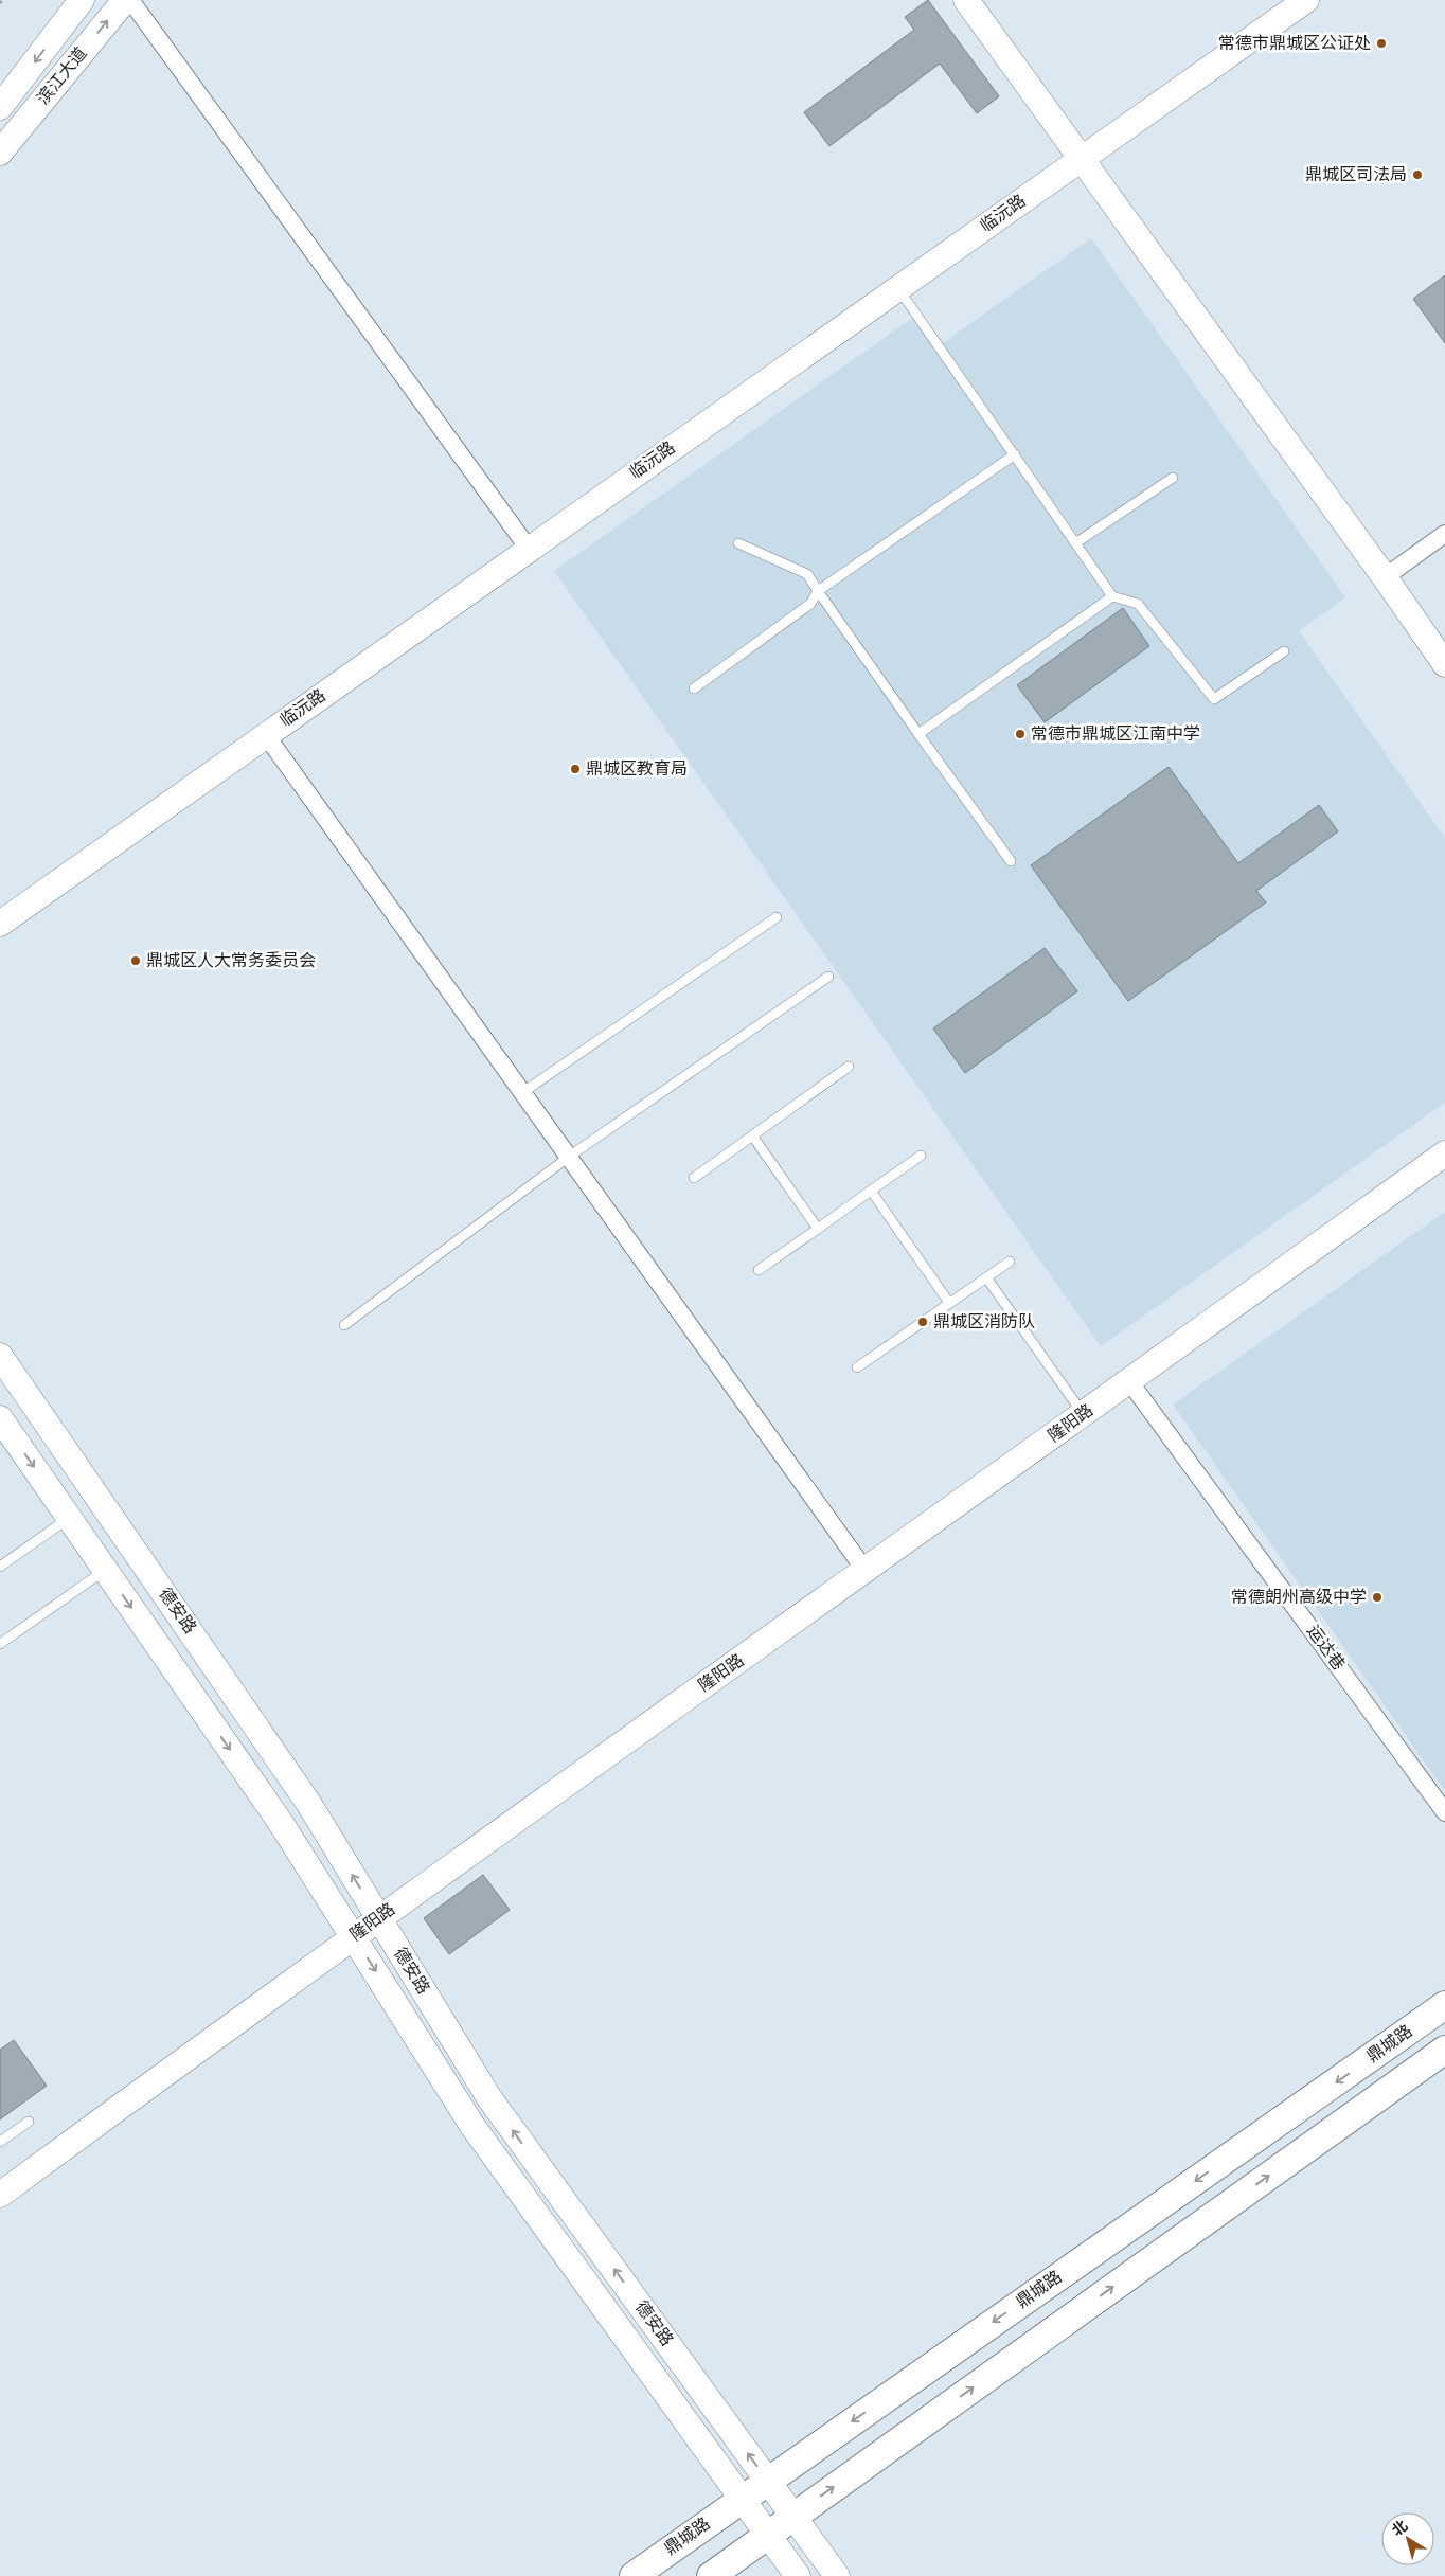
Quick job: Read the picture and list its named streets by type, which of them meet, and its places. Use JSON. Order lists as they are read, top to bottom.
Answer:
{
  "streets": {
    "main road": ["鼎城路"],
    "street": [
      "滨江大道",
      "临沅路",
      "隆阳路",
      "德安路",
      "运达巷"
    ]
  },
  "crossings": [
    ["隆阳路", "德安路"],
    ["隆阳路", "运达巷"],
    ["德安路", "鼎城路"]
  ],
  "places": [
    "常德市鼎城区公证处",
    "鼎城区司法局",
    "常德市鼎城区江南中学",
    "鼎城区教育局",
    "鼎城区人大常务委员会",
    "鼎城区消防队",
    "常德朗州高级中学"
  ],
  "north": "top left"
}
